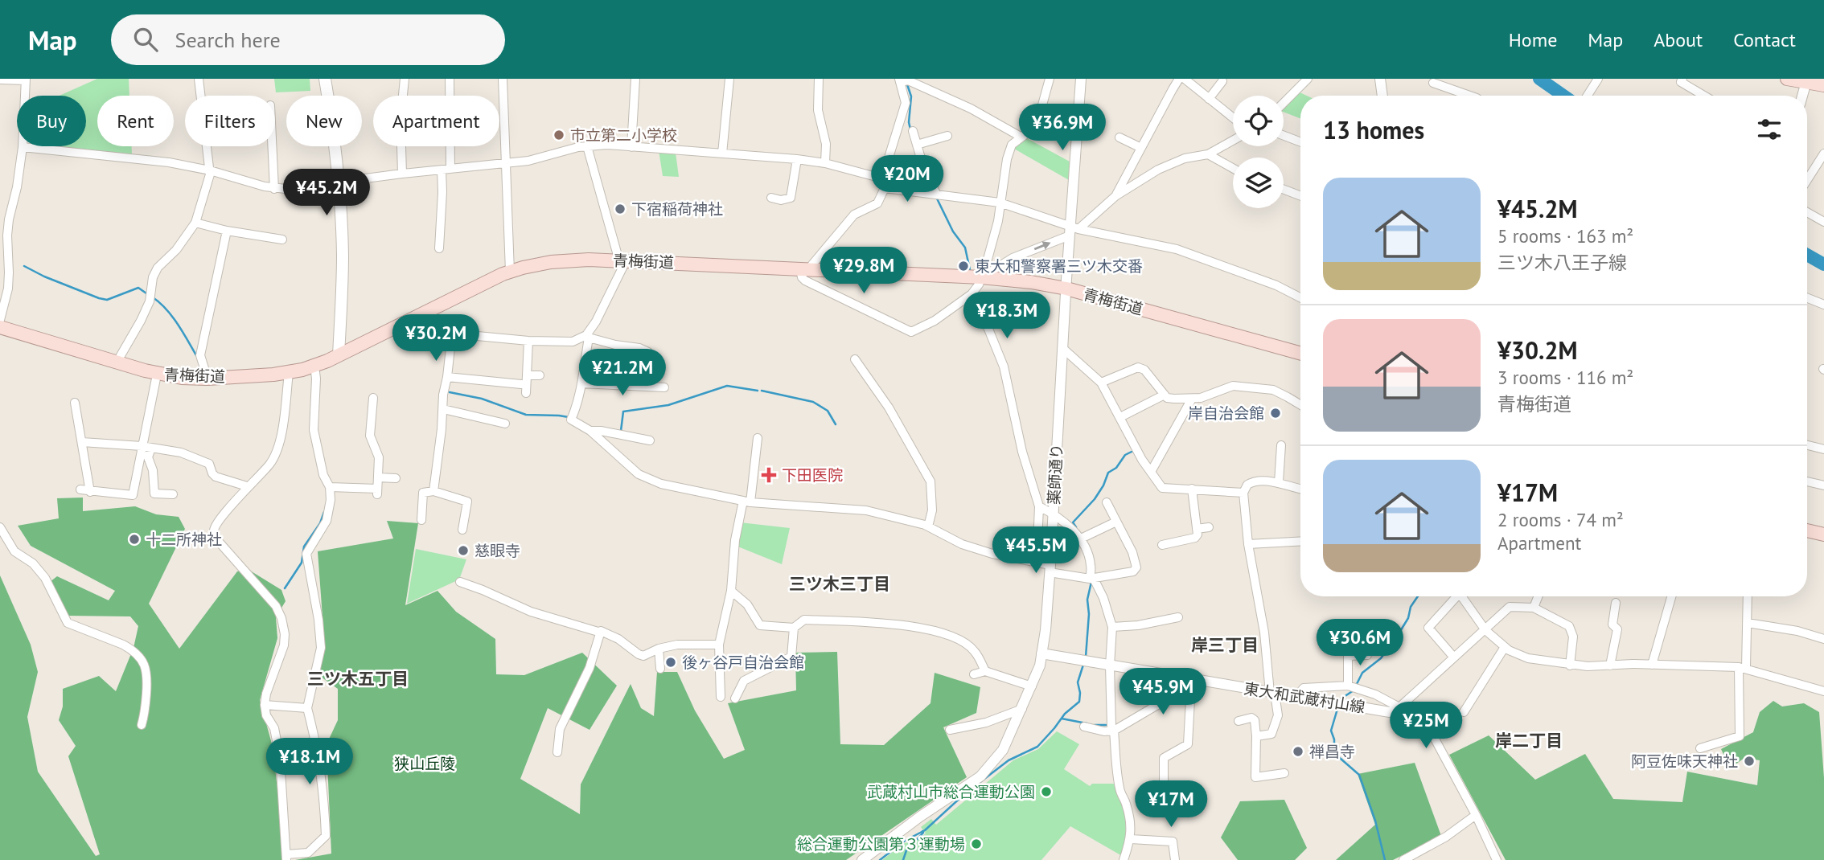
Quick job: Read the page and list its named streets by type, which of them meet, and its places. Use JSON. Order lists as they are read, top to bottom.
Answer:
{
  "streets": {
    "main road": ["青梅街道"],
    "street": ["薬師通り", "東大和武蔵村山線"]
  },
  "crossings": [
    ["青梅街道", "薬師通り"],
    ["薬師通り", "東大和武蔵村山線"]
  ],
  "districts": [
    "三ツ木三丁目",
    "岸三丁目",
    "三ツ木五丁目",
    "岸二丁目"
  ],
  "parks": ["狭山丘陵"],
  "places": {
    "other": [
      "市立第二小学校",
      "下宿稲荷神社",
      "東大和警察署三ツ木交番",
      "岸自治会館",
      "十二所神社",
      "慈眼寺",
      "後ヶ谷戸自治会館",
      "禅昌寺",
      "阿豆佐味天神社",
      "武蔵村山市総合運動公園",
      "総合運動公園第３運動場"
    ],
    "health": ["下田医院"]
  },
  "page": {
    "header": "Map",
    "search": "Search here",
    "nav": [
      "Home",
      "Map",
      "About",
      "Contact"
    ],
    "chip": [
      "Buy",
      "Rent",
      "Filters",
      "New",
      "Apartment"
    ],
    "heading": "13 homes",
    "price": [
      "¥36.9M",
      "¥20M",
      "¥45.2M",
      "¥29.8M",
      "¥18.3M",
      "¥30.2M",
      "¥21.2M",
      "¥45.5M",
      "¥30.6M",
      "¥45.9M",
      "¥25M",
      "¥18.1M",
      "¥17M"
    ],
    "list": [
      {
        "name": "¥45.2M",
        "note": "5 rooms · 163 m² · 三ツ木八王子線"
      },
      {
        "name": "¥30.2M",
        "note": "3 rooms · 116 m² · 青梅街道"
      },
      {
        "name": "¥17M",
        "note": "2 rooms · 74 m² · Apartment"
      }
    ]
  }
}
